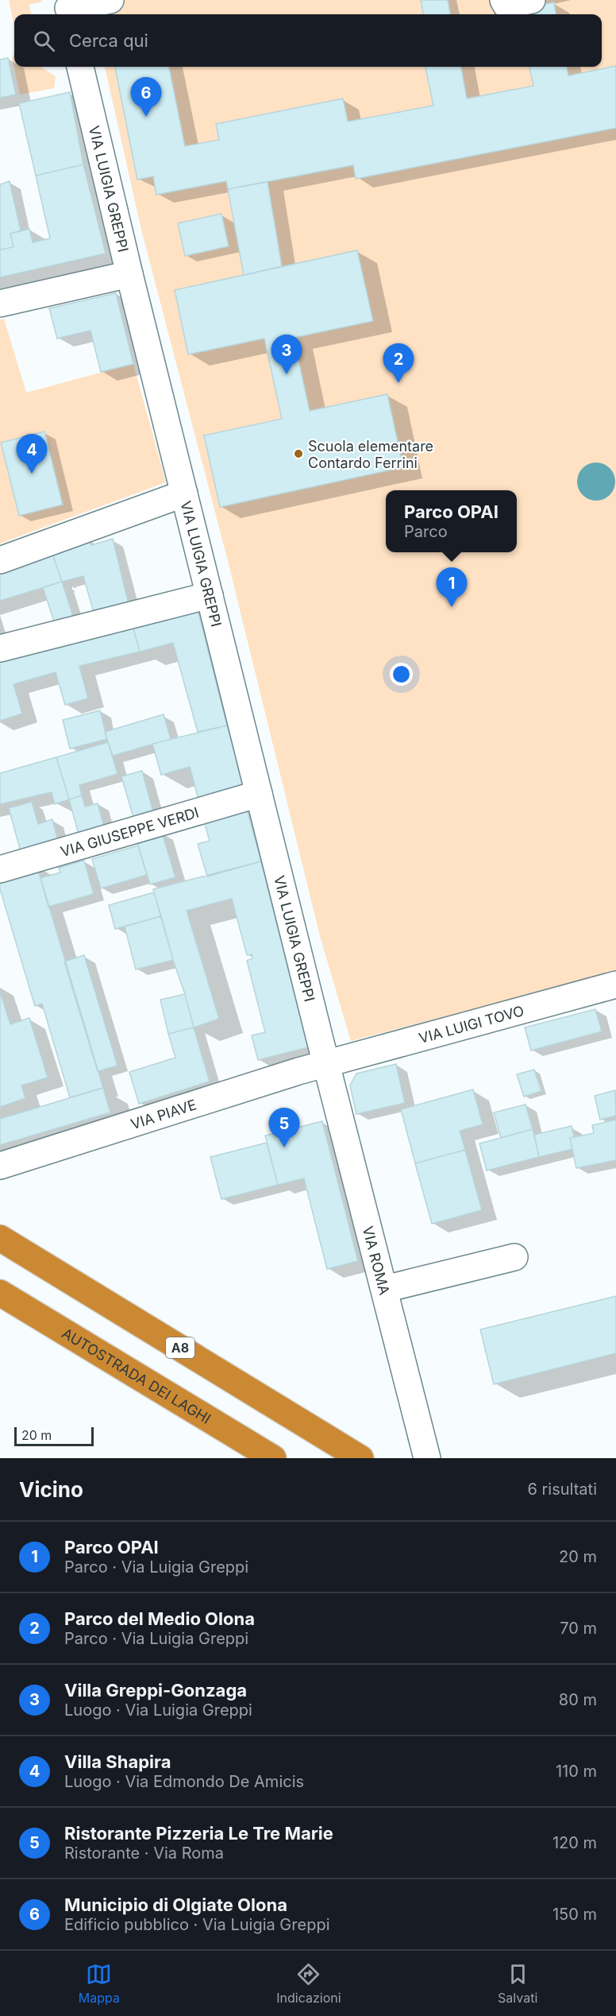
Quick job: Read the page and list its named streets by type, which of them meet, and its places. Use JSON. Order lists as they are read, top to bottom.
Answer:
{
  "streets": {
    "highway": ["A8", "AUTOSTRADA DEI LAGHI"],
    "street": [
      "VIA LUIGIA GREPPI",
      "VIA GIUSEPPE VERDI",
      "VIA LUIGI TOVO",
      "VIA PIAVE",
      "VIA ROMA"
    ]
  },
  "crossings": [
    ["VIA LUIGIA GREPPI", "VIA GIUSEPPE VERDI"],
    ["VIA LUIGIA GREPPI", "VIA LUIGI TOVO"],
    ["VIA LUIGIA GREPPI", "VIA PIAVE"],
    ["VIA LUIGIA GREPPI", "VIA ROMA"],
    ["VIA LUIGI TOVO", "VIA PIAVE"],
    ["VIA LUIGI TOVO", "VIA ROMA"],
    ["VIA PIAVE", "VIA ROMA"]
  ],
  "places": ["Scuola elementare Contardo Ferrini"],
  "scale_bar": "20 m",
  "page": {
    "search": "Cerca qui",
    "pins": [
      "6",
      "3",
      "2",
      "4",
      "1",
      "5"
    ],
    "popup": ["Parco OPAI", "Parco"],
    "scale": "20 m",
    "heading": ["Vicino", "6 risultati"],
    "list": [
      {
        "mark": "1",
        "name": "Parco OPAI",
        "note": "Parco · Via Luigia Greppi",
        "value": "20 m"
      },
      {
        "mark": "2",
        "name": "Parco del Medio Olona",
        "note": "Parco · Via Luigia Greppi",
        "value": "70 m"
      },
      {
        "mark": "3",
        "name": "Villa Greppi-Gonzaga",
        "note": "Luogo · Via Luigia Greppi",
        "value": "80 m"
      },
      {
        "mark": "4",
        "name": "Villa Shapira",
        "note": "Luogo · Via Edmondo De Amicis",
        "value": "110 m"
      },
      {
        "mark": "5",
        "name": "Ristorante Pizzeria Le Tre Marie",
        "note": "Ristorante · Via Roma",
        "value": "120 m"
      },
      {
        "mark": "6",
        "name": "Municipio di Olgiate Olona",
        "note": "Edificio pubblico · Via Luigia Greppi",
        "value": "150 m"
      }
    ],
    "nav": ["Mappa", "Indicazioni", "Salvati"]
  }
}
